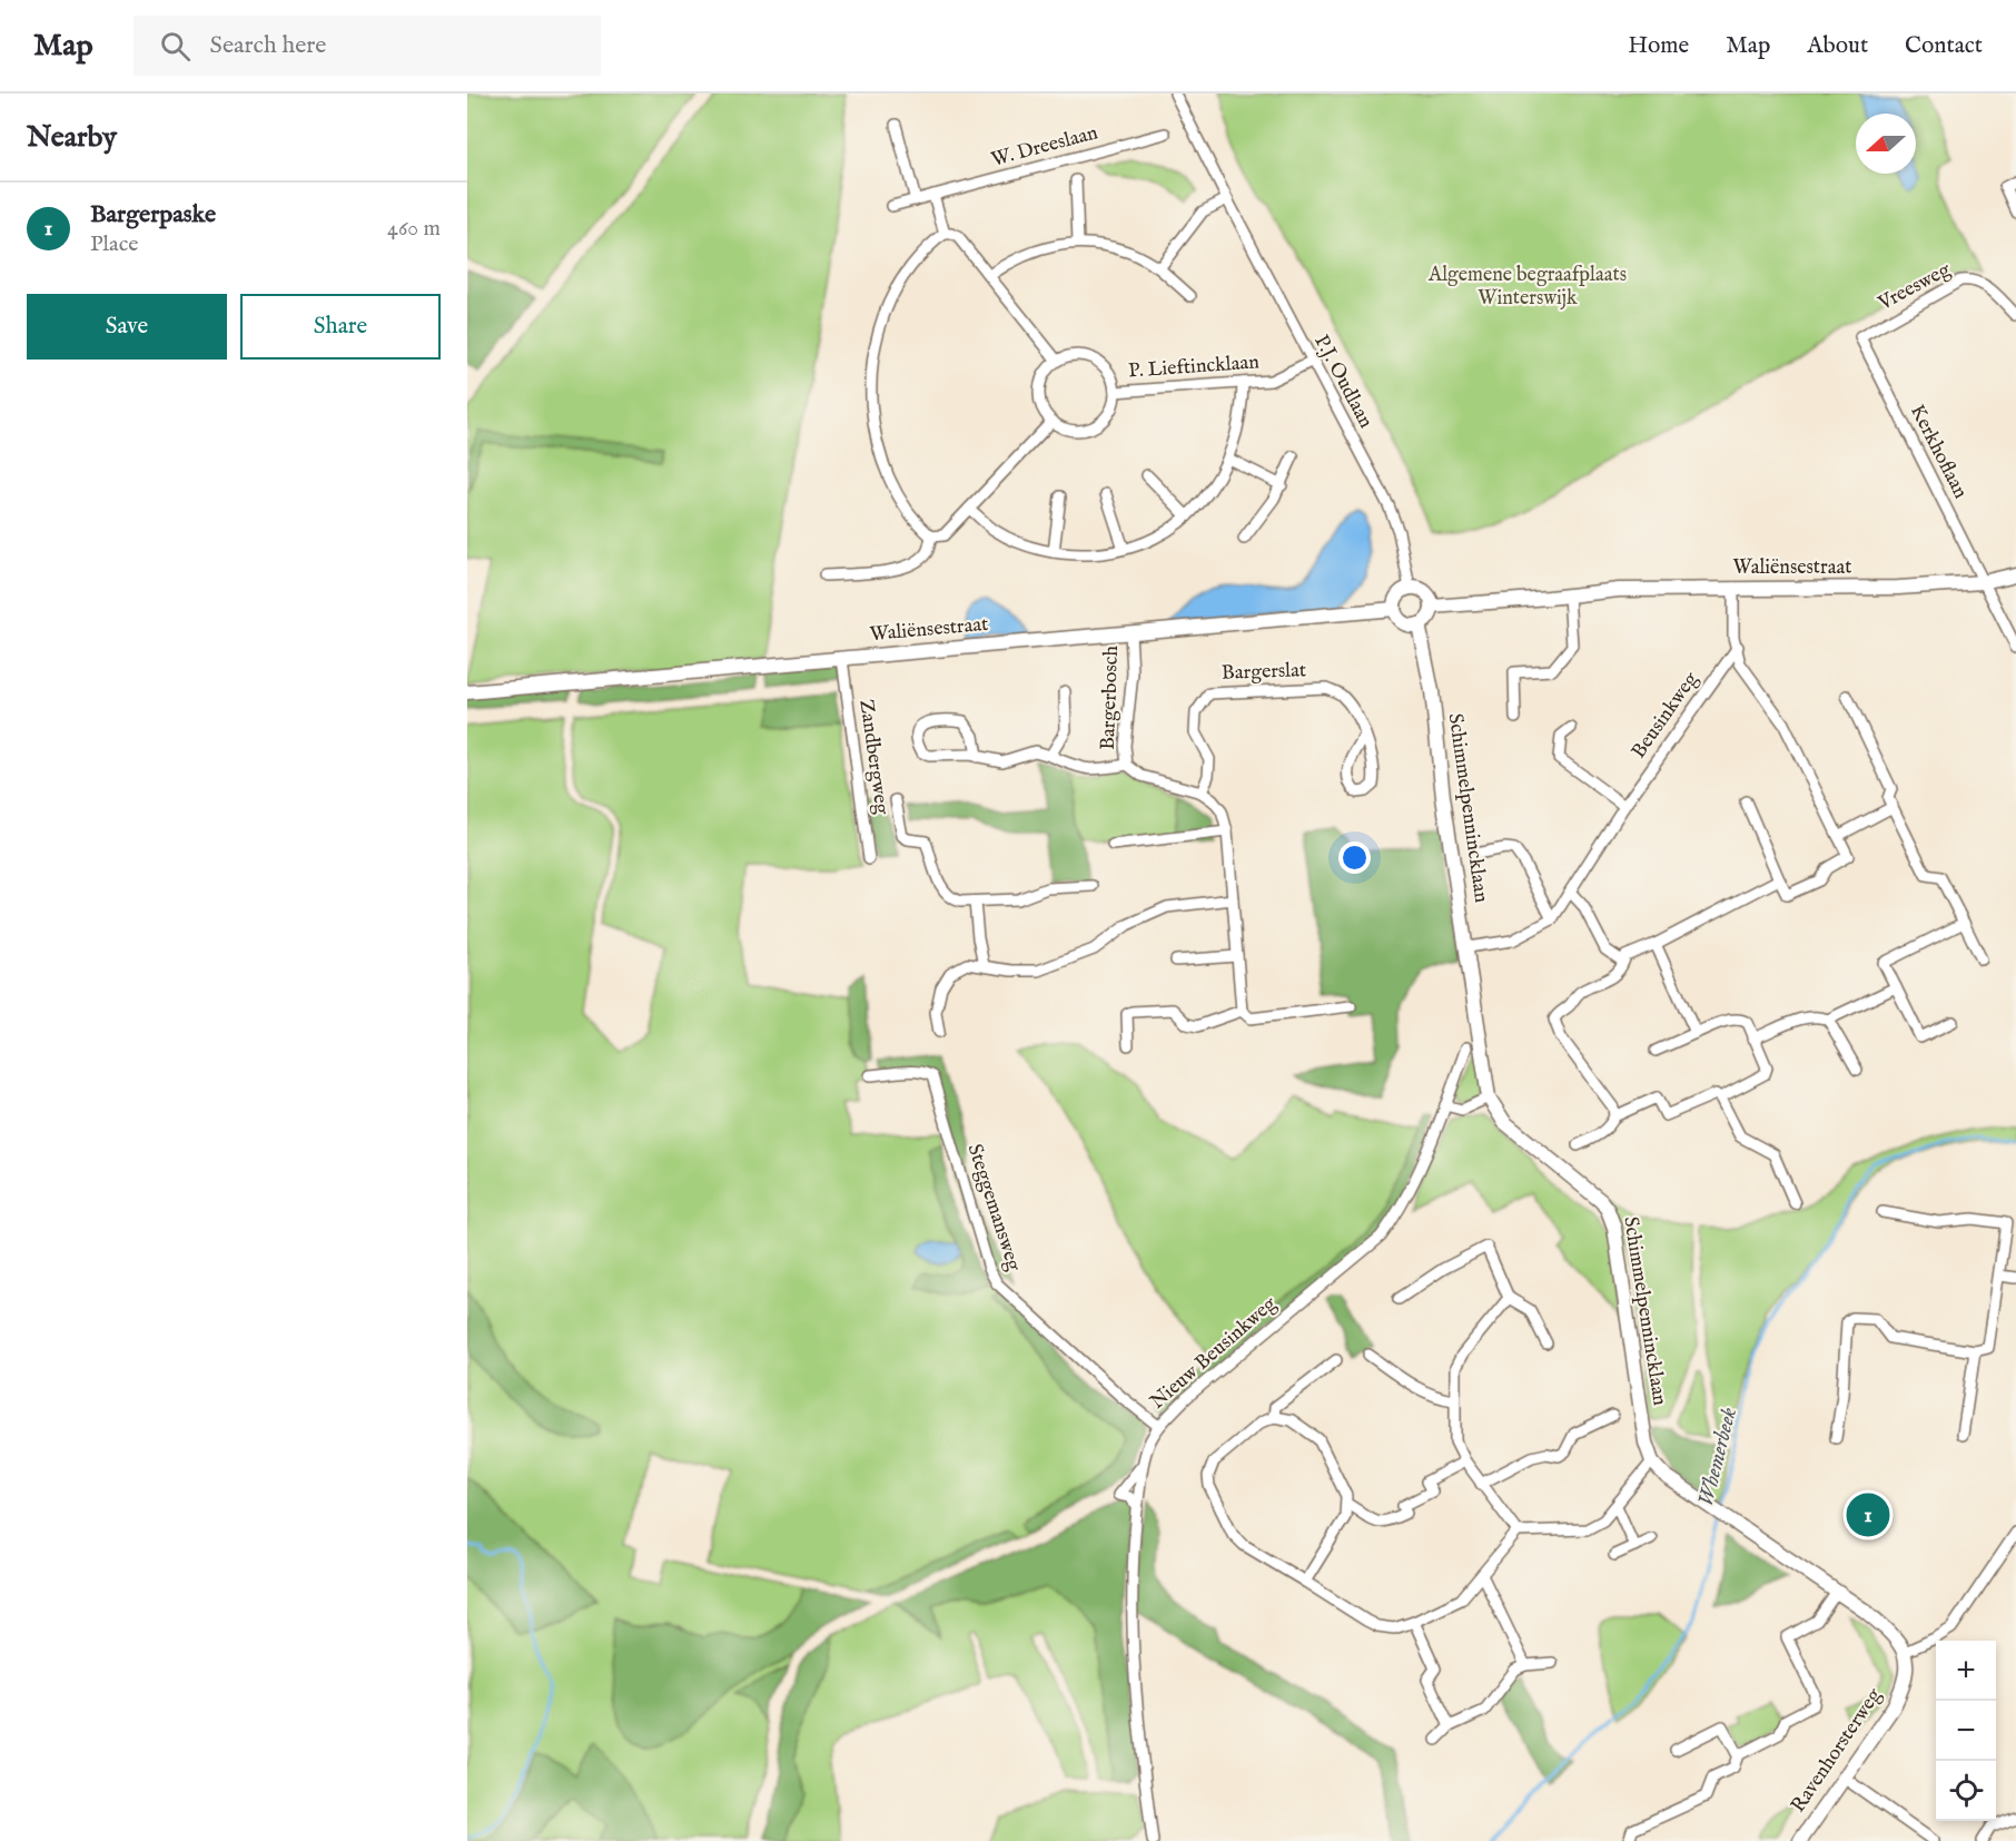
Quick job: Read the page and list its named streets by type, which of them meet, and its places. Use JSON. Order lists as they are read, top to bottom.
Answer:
{
  "streets": {
    "street": [
      "W. Dreeslaan",
      "Vreesweg",
      "P. Lieftincklaan",
      "P.J. Oudlaan",
      "Kerkhoflaan",
      "Waliënsestraat",
      "Bargerslat",
      "Bargerbosch",
      "Beusinkweg",
      "Zandbergweg",
      "Schimmelpennincklaan",
      "Steggemansweg",
      "Nieuw Beusinkweg",
      "Ravenhorsterweg"
    ]
  },
  "crossings": [
    ["Vreesweg", "Kerkhoflaan"],
    ["P. Lieftincklaan", "P.J. Oudlaan"],
    ["P.J. Oudlaan", "Waliënsestraat"],
    ["P.J. Oudlaan", "Schimmelpennincklaan"],
    ["Kerkhoflaan", "Waliënsestraat"],
    ["Waliënsestraat", "Bargerbosch"],
    ["Waliënsestraat", "Zandbergweg"],
    ["Waliënsestraat", "Schimmelpennincklaan"],
    ["Bargerslat", "Bargerbosch"],
    ["Steggemansweg", "Nieuw Beusinkweg"]
  ],
  "water": ["Whemerbeek"],
  "parks": ["Algemene begraafplaats Winterswijk"],
  "north": "left",
  "page": {
    "header": "Map",
    "search": "Search here",
    "nav": [
      "Home",
      "Map",
      "About",
      "Contact"
    ],
    "heading": "Nearby",
    "list": [
      {
        "mark": "1",
        "name": "Bargerpaske",
        "note": "Place",
        "value": "460 m"
      }
    ],
    "buttons": ["Save", "Share"],
    "pins": "1",
    "map_buttons": ["+", "−"]
  }
}
